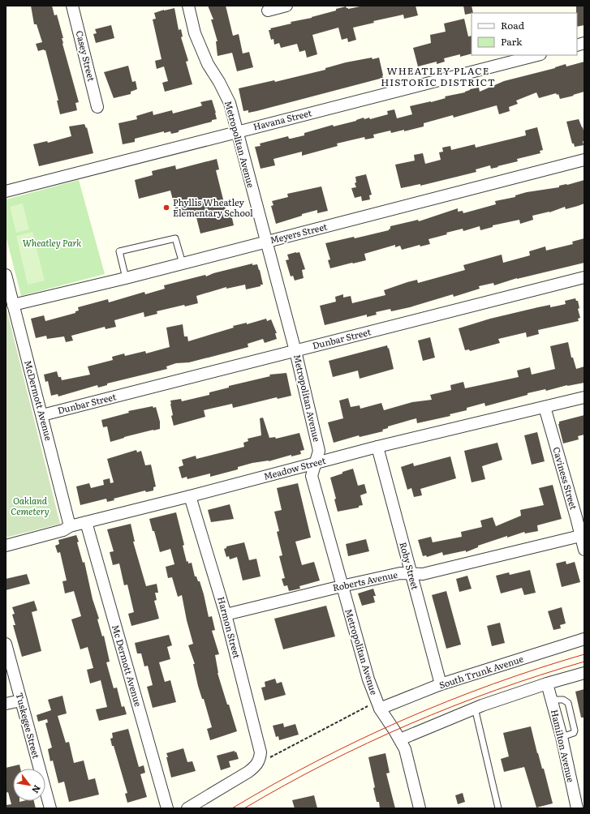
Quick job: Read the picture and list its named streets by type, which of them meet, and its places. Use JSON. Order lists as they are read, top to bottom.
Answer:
{
  "streets": {
    "street": [
      "Casey Street",
      "Havana Street",
      "Metropolitan Avenue",
      "Meyers Street",
      "Dunbar Street",
      "McDermott Avenue",
      "Meadow Street",
      "Caviness Street",
      "Roby Street",
      "Roberts Avenue",
      "Harmon Street",
      "Mc Dermott Avenue",
      "South Trunk Avenue",
      "Tuskegee Street",
      "Hamilton Avenue"
    ]
  },
  "crossings": [
    ["Havana Street", "Metropolitan Avenue"],
    ["Metropolitan Avenue", "Meyers Street"],
    ["Metropolitan Avenue", "Dunbar Street"],
    ["Metropolitan Avenue", "Meadow Street"],
    ["Metropolitan Avenue", "Roberts Avenue"],
    ["Metropolitan Avenue", "South Trunk Avenue"],
    ["Meyers Street", "McDermott Avenue"],
    ["Dunbar Street", "McDermott Avenue"],
    ["McDermott Avenue", "Meadow Street"],
    ["Meadow Street", "Caviness Street"],
    ["Meadow Street", "Roby Street"],
    ["Meadow Street", "Harmon Street"],
    ["Meadow Street", "Mc Dermott Avenue"],
    ["Caviness Street", "Roberts Avenue"],
    ["Roby Street", "Roberts Avenue"],
    ["Roby Street", "South Trunk Avenue"],
    ["Roberts Avenue", "Harmon Street"]
  ],
  "districts": ["WHEATLEY PLACE HISTORIC DISTRICT"],
  "parks": ["Wheatley Park", "Oakland Cemetery"],
  "places": ["Phyllis Wheatley Elementary School"],
  "legend": ["Road", "Park"],
  "north": "bottom right"
}
